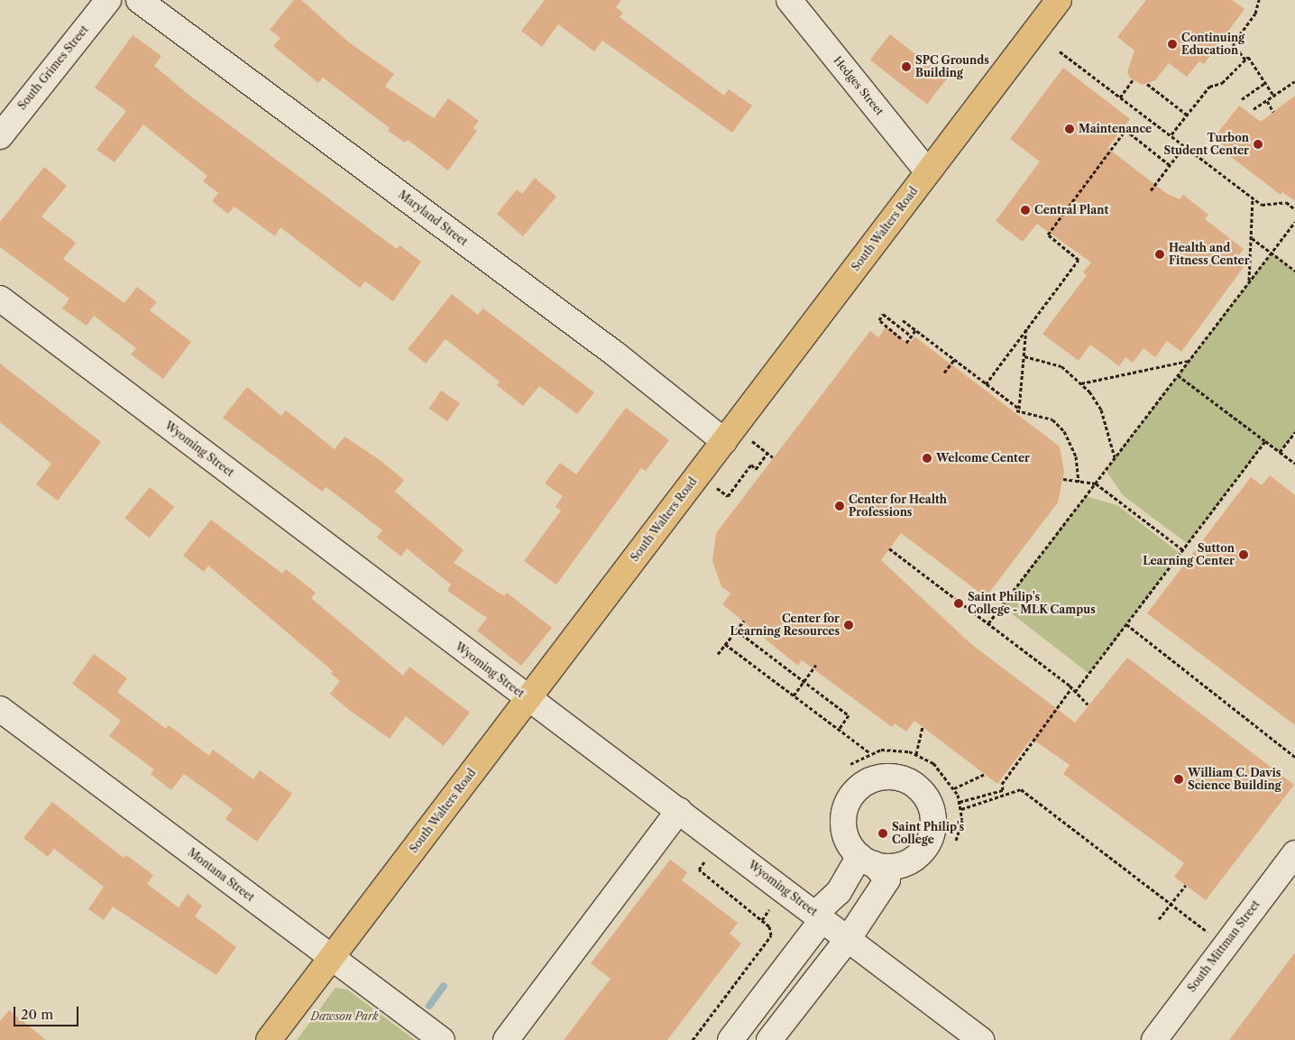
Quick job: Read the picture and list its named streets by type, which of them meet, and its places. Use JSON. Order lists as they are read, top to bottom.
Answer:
{
  "streets": {
    "main road": ["South Walters Road"],
    "street": [
      "South Grimes Street",
      "Hedges Street",
      "Maryland Street",
      "Wyoming Street",
      "Montana Street",
      "South Mittman Street"
    ]
  },
  "crossings": [
    ["Hedges Street", "South Walters Road"],
    ["Maryland Street", "South Walters Road"],
    ["South Walters Road", "Wyoming Street"],
    ["South Walters Road", "Montana Street"]
  ],
  "parks": ["Dawson Park"],
  "places": [
    "Continuing Education",
    "SPC Grounds Building",
    "Maintenance",
    "Turbon Student Center",
    "Central Plant",
    "Health and Fitness Center",
    "Welcome Center",
    "Center for Health Professions",
    "Sutton Learning Center",
    "Saint Philip's College - MLK Campus",
    "Center for Learning Resources",
    "William C. Davis Science Building",
    "Saint Philip's College"
  ],
  "scale_bar": "20 m"
}
